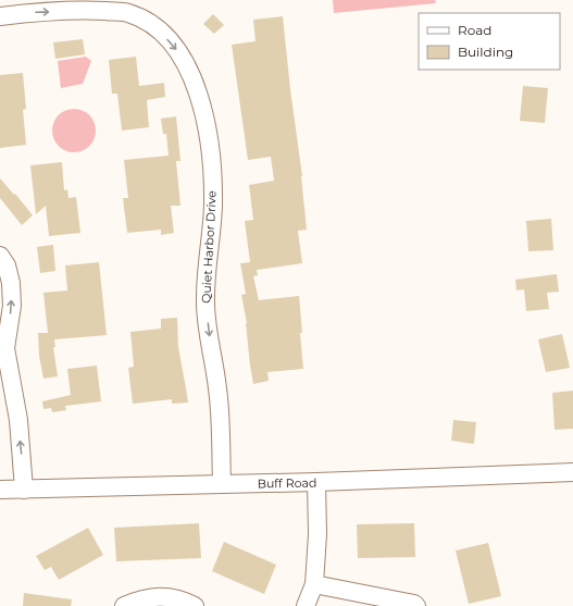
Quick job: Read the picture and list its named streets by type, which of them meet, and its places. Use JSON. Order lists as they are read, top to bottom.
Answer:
{
  "streets": {
    "street": ["Quiet Harbor Drive", "Buff Road"]
  },
  "crossings": [
    ["Quiet Harbor Drive", "Buff Road"]
  ],
  "one_way": ["Quiet Harbor Drive"],
  "legend": ["Road", "Building"]
}
